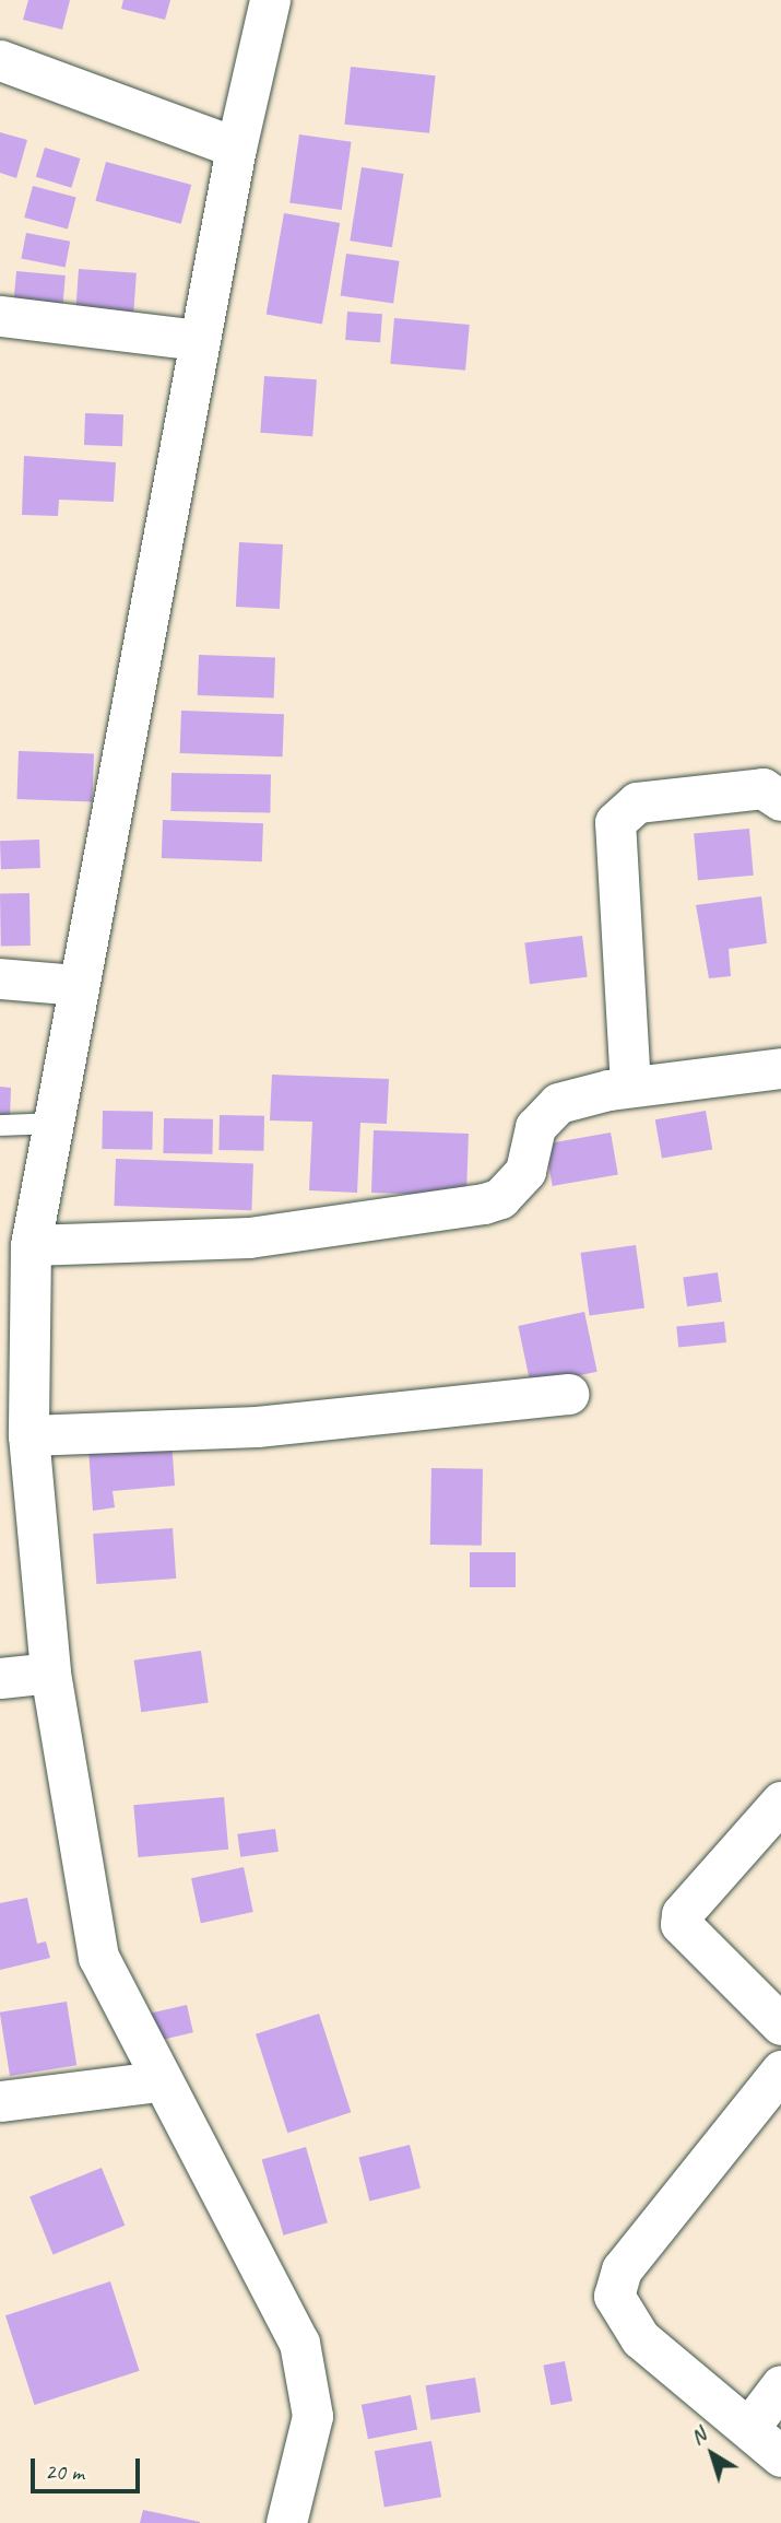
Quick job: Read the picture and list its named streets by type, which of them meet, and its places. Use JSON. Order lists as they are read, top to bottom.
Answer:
{
  "scale_bar": "20 m",
  "north": "top left"
}
